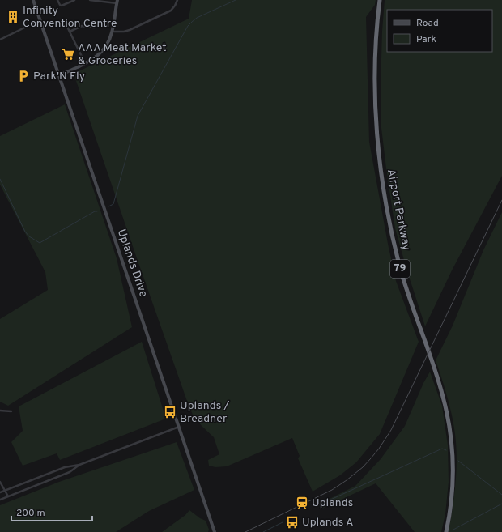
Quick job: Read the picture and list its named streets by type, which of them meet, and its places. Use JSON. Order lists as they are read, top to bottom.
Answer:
{
  "streets": {
    "highway": ["Airport Parkway", "79"],
    "main road": ["Uplands Drive"]
  },
  "places": {
    "building": ["Infinity Convention Centre"],
    "supermarket": ["AAA Meat Market & Groceries"],
    "parking": ["Park'N Fly"],
    "bus stop": ["Uplands / Breadner", "Uplands A"],
    "station": ["Uplands"]
  },
  "legend": ["Road", "Park"],
  "scale_bar": "200 m"
}
